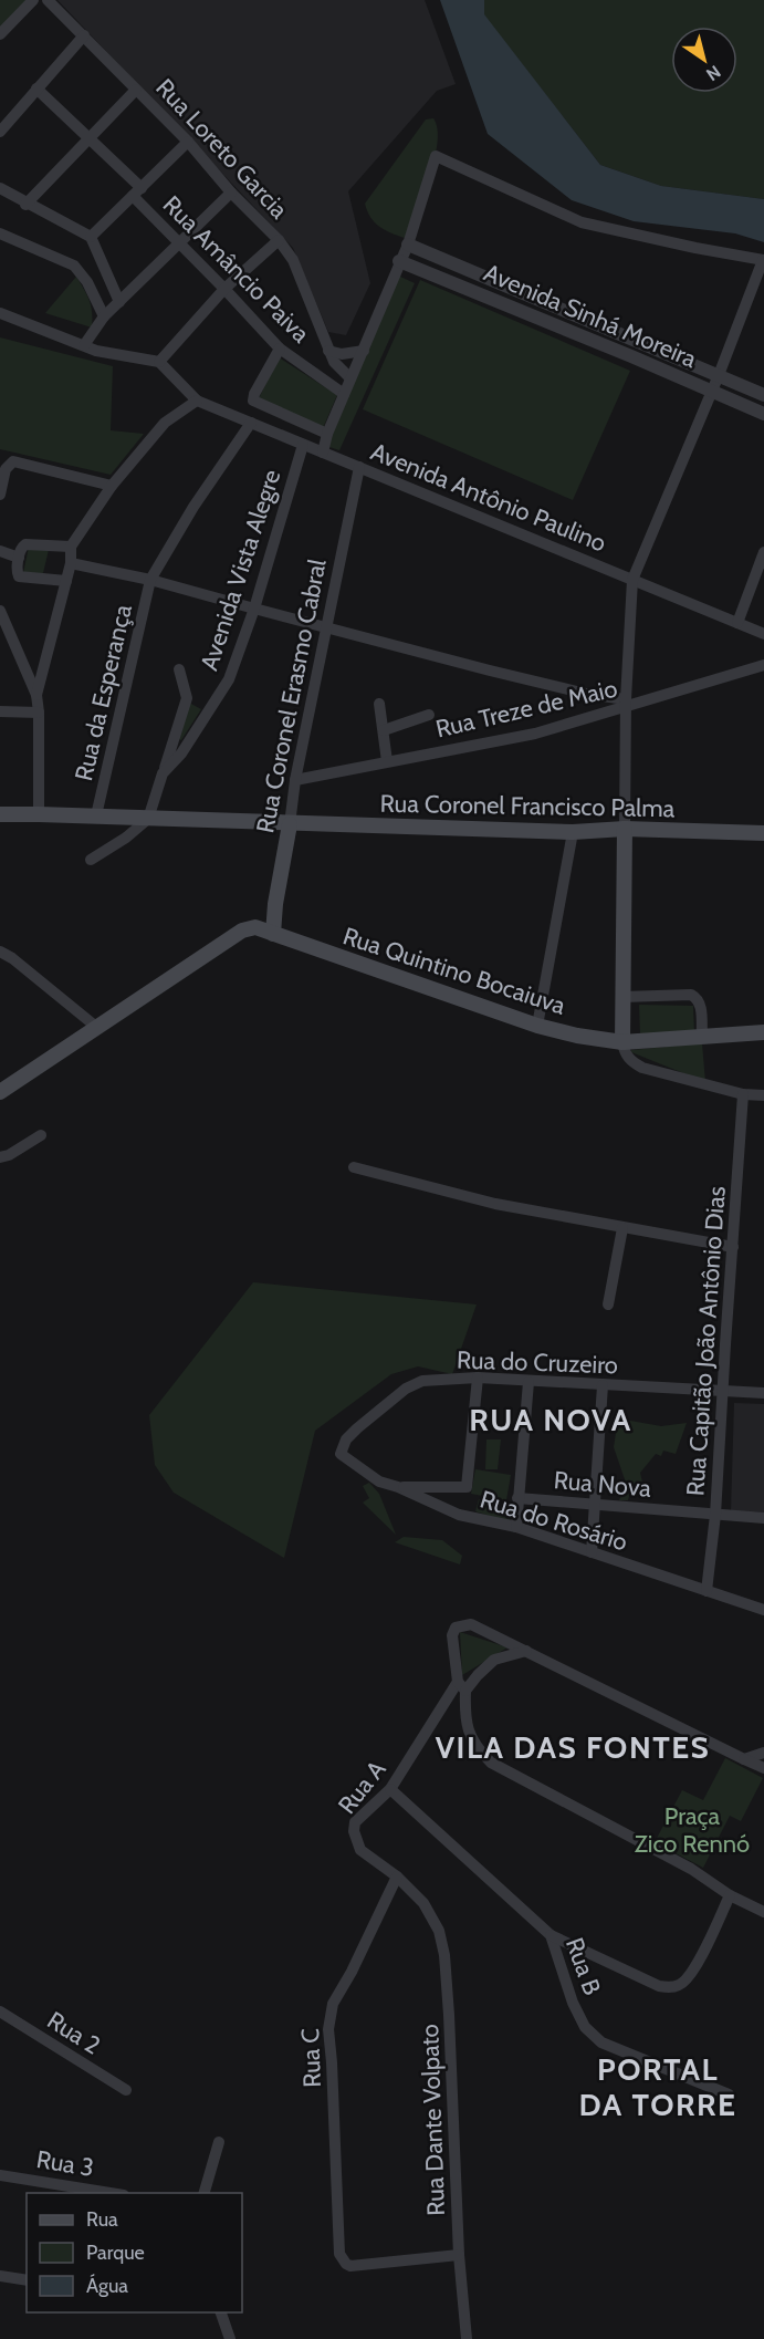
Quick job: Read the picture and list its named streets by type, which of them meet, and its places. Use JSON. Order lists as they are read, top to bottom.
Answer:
{
  "streets": {
    "main road": ["Rua Coronel Erasmo Cabral", "Rua Coronel Francisco Palma", "Rua Quintino Bocaiuva"],
    "street": [
      "Rua Loreto Garcia",
      "Rua Amâncio Paiva",
      "Avenida Sinhá Moreira",
      "Avenida Antônio Paulino",
      "Avenida Vista Alegre",
      "Rua da Esperança",
      "Rua Treze de Maio",
      "Rua Capitão João Antônio Dias",
      "Rua do Cruzeiro",
      "Rua Nova",
      "Rua do Rosário",
      "Rua A",
      "Rua B",
      "Rua 2",
      "Rua C",
      "Rua Dante Volpato",
      "Rua 3"
    ]
  },
  "crossings": [
    ["Avenida Antônio Paulino", "Avenida Vista Alegre"],
    ["Avenida Antônio Paulino", "Rua da Esperança"],
    ["Avenida Antônio Paulino", "Rua Coronel Erasmo Cabral"],
    ["Avenida Vista Alegre", "Rua Coronel Francisco Palma"],
    ["Rua da Esperança", "Rua Coronel Francisco Palma"],
    ["Rua Coronel Erasmo Cabral", "Rua Treze de Maio"],
    ["Rua Coronel Erasmo Cabral", "Rua Coronel Francisco Palma"],
    ["Rua Coronel Erasmo Cabral", "Rua Quintino Bocaiuva"],
    ["Rua Capitão João Antônio Dias", "Rua do Cruzeiro"],
    ["Rua Capitão João Antônio Dias", "Rua Nova"],
    ["Rua Capitão João Antônio Dias", "Rua do Rosário"],
    ["Rua do Cruzeiro", "Rua do Rosário"],
    ["Rua A", "Rua B"],
    ["Rua A", "Rua C"],
    ["Rua A", "Rua Dante Volpato"],
    ["Rua C", "Rua Dante Volpato"]
  ],
  "districts": ["RUA NOVA", "VILA DAS FONTES", "PORTAL DA TORRE"],
  "parks": ["Praça Zico Rennó"],
  "legend": ["Rua", "Parque", "Água"],
  "north": "bottom right"
}
